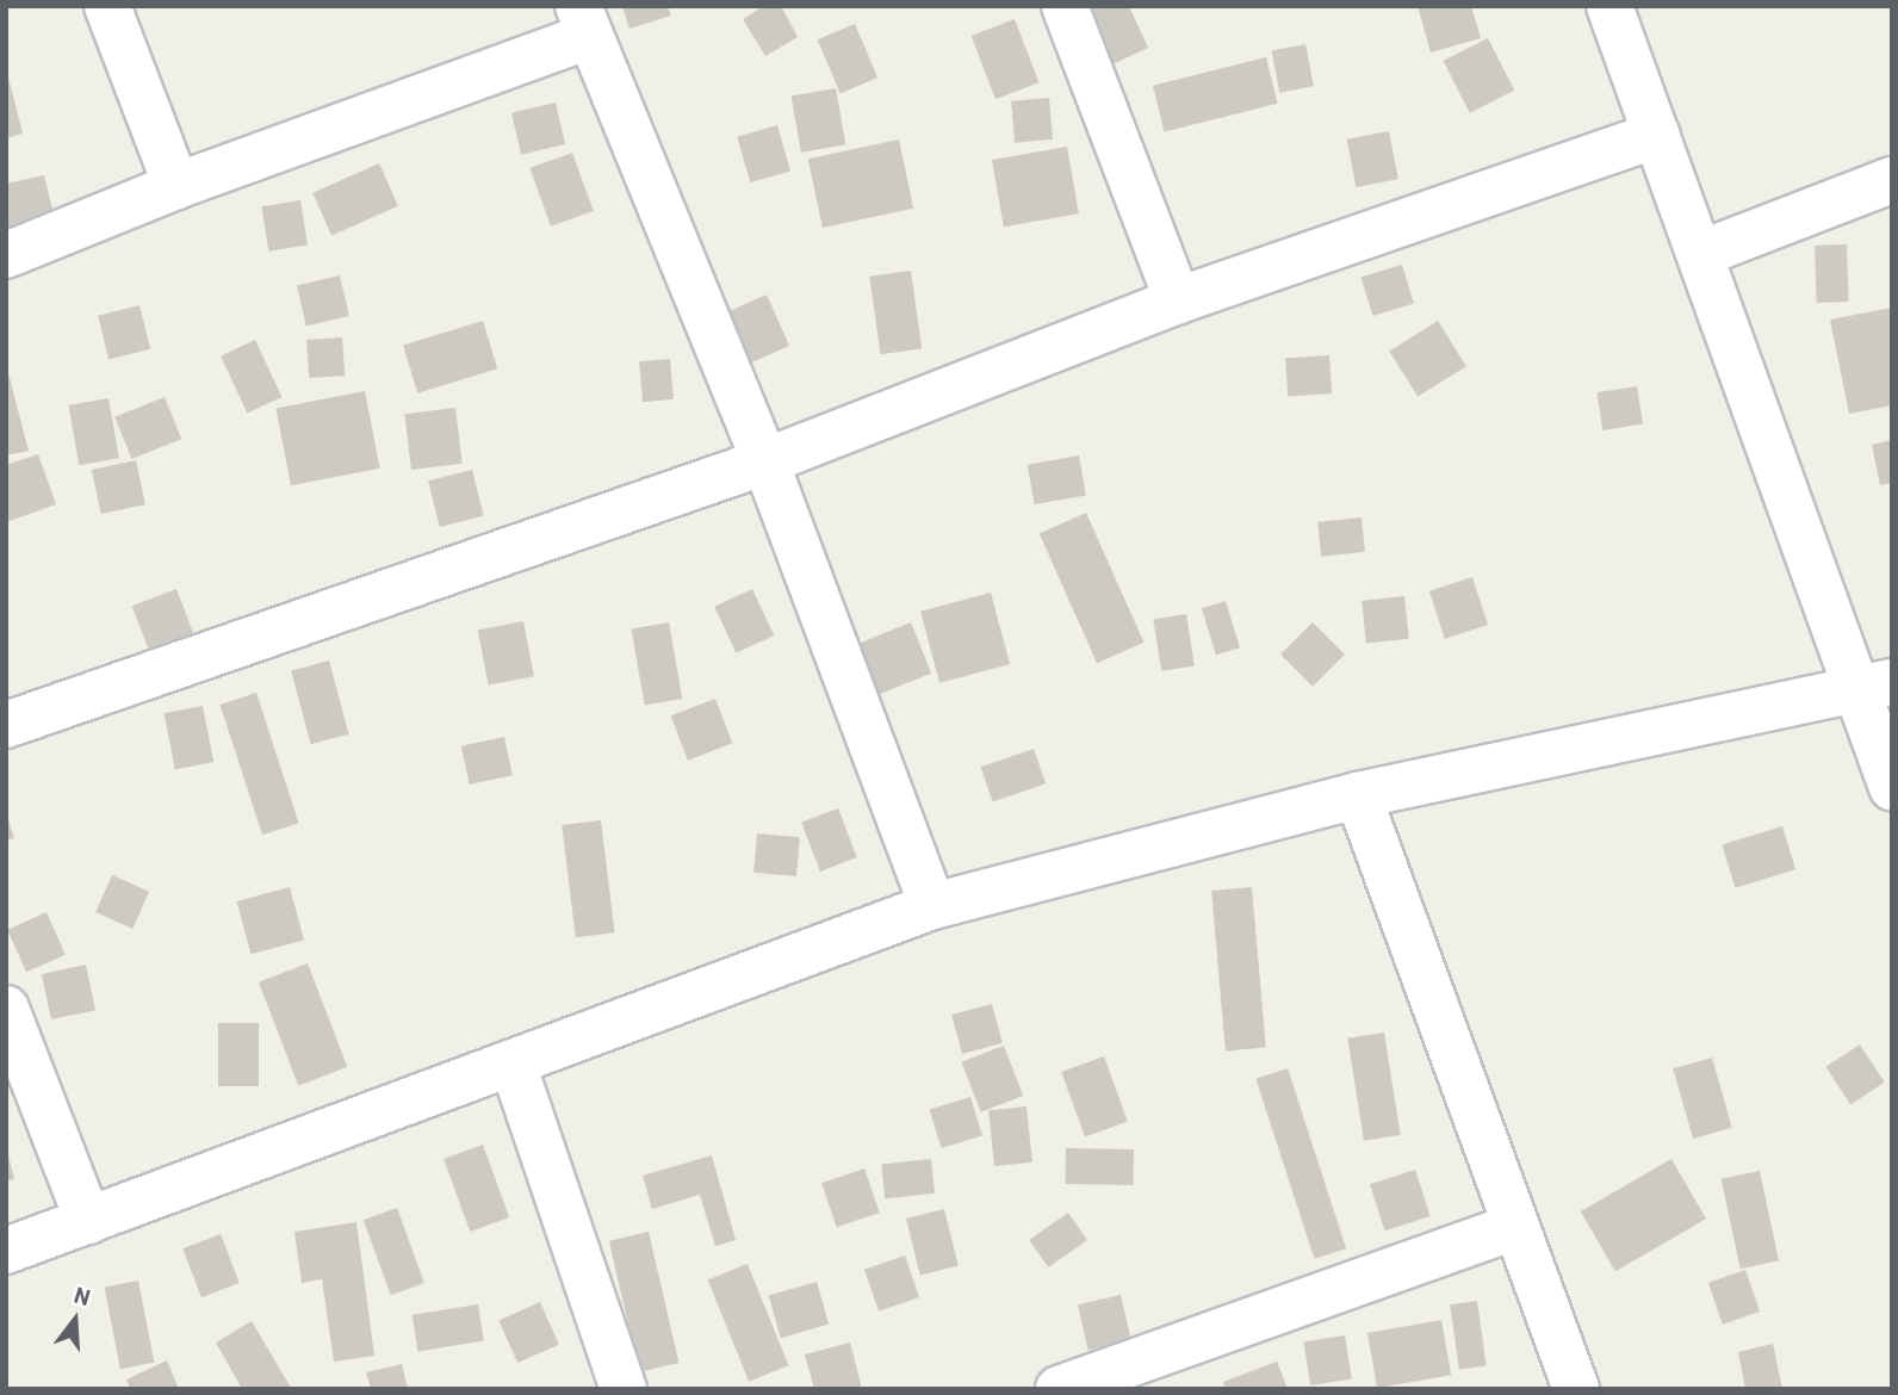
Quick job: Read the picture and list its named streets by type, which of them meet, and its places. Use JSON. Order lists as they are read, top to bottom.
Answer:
{
  "north": "top"
}
